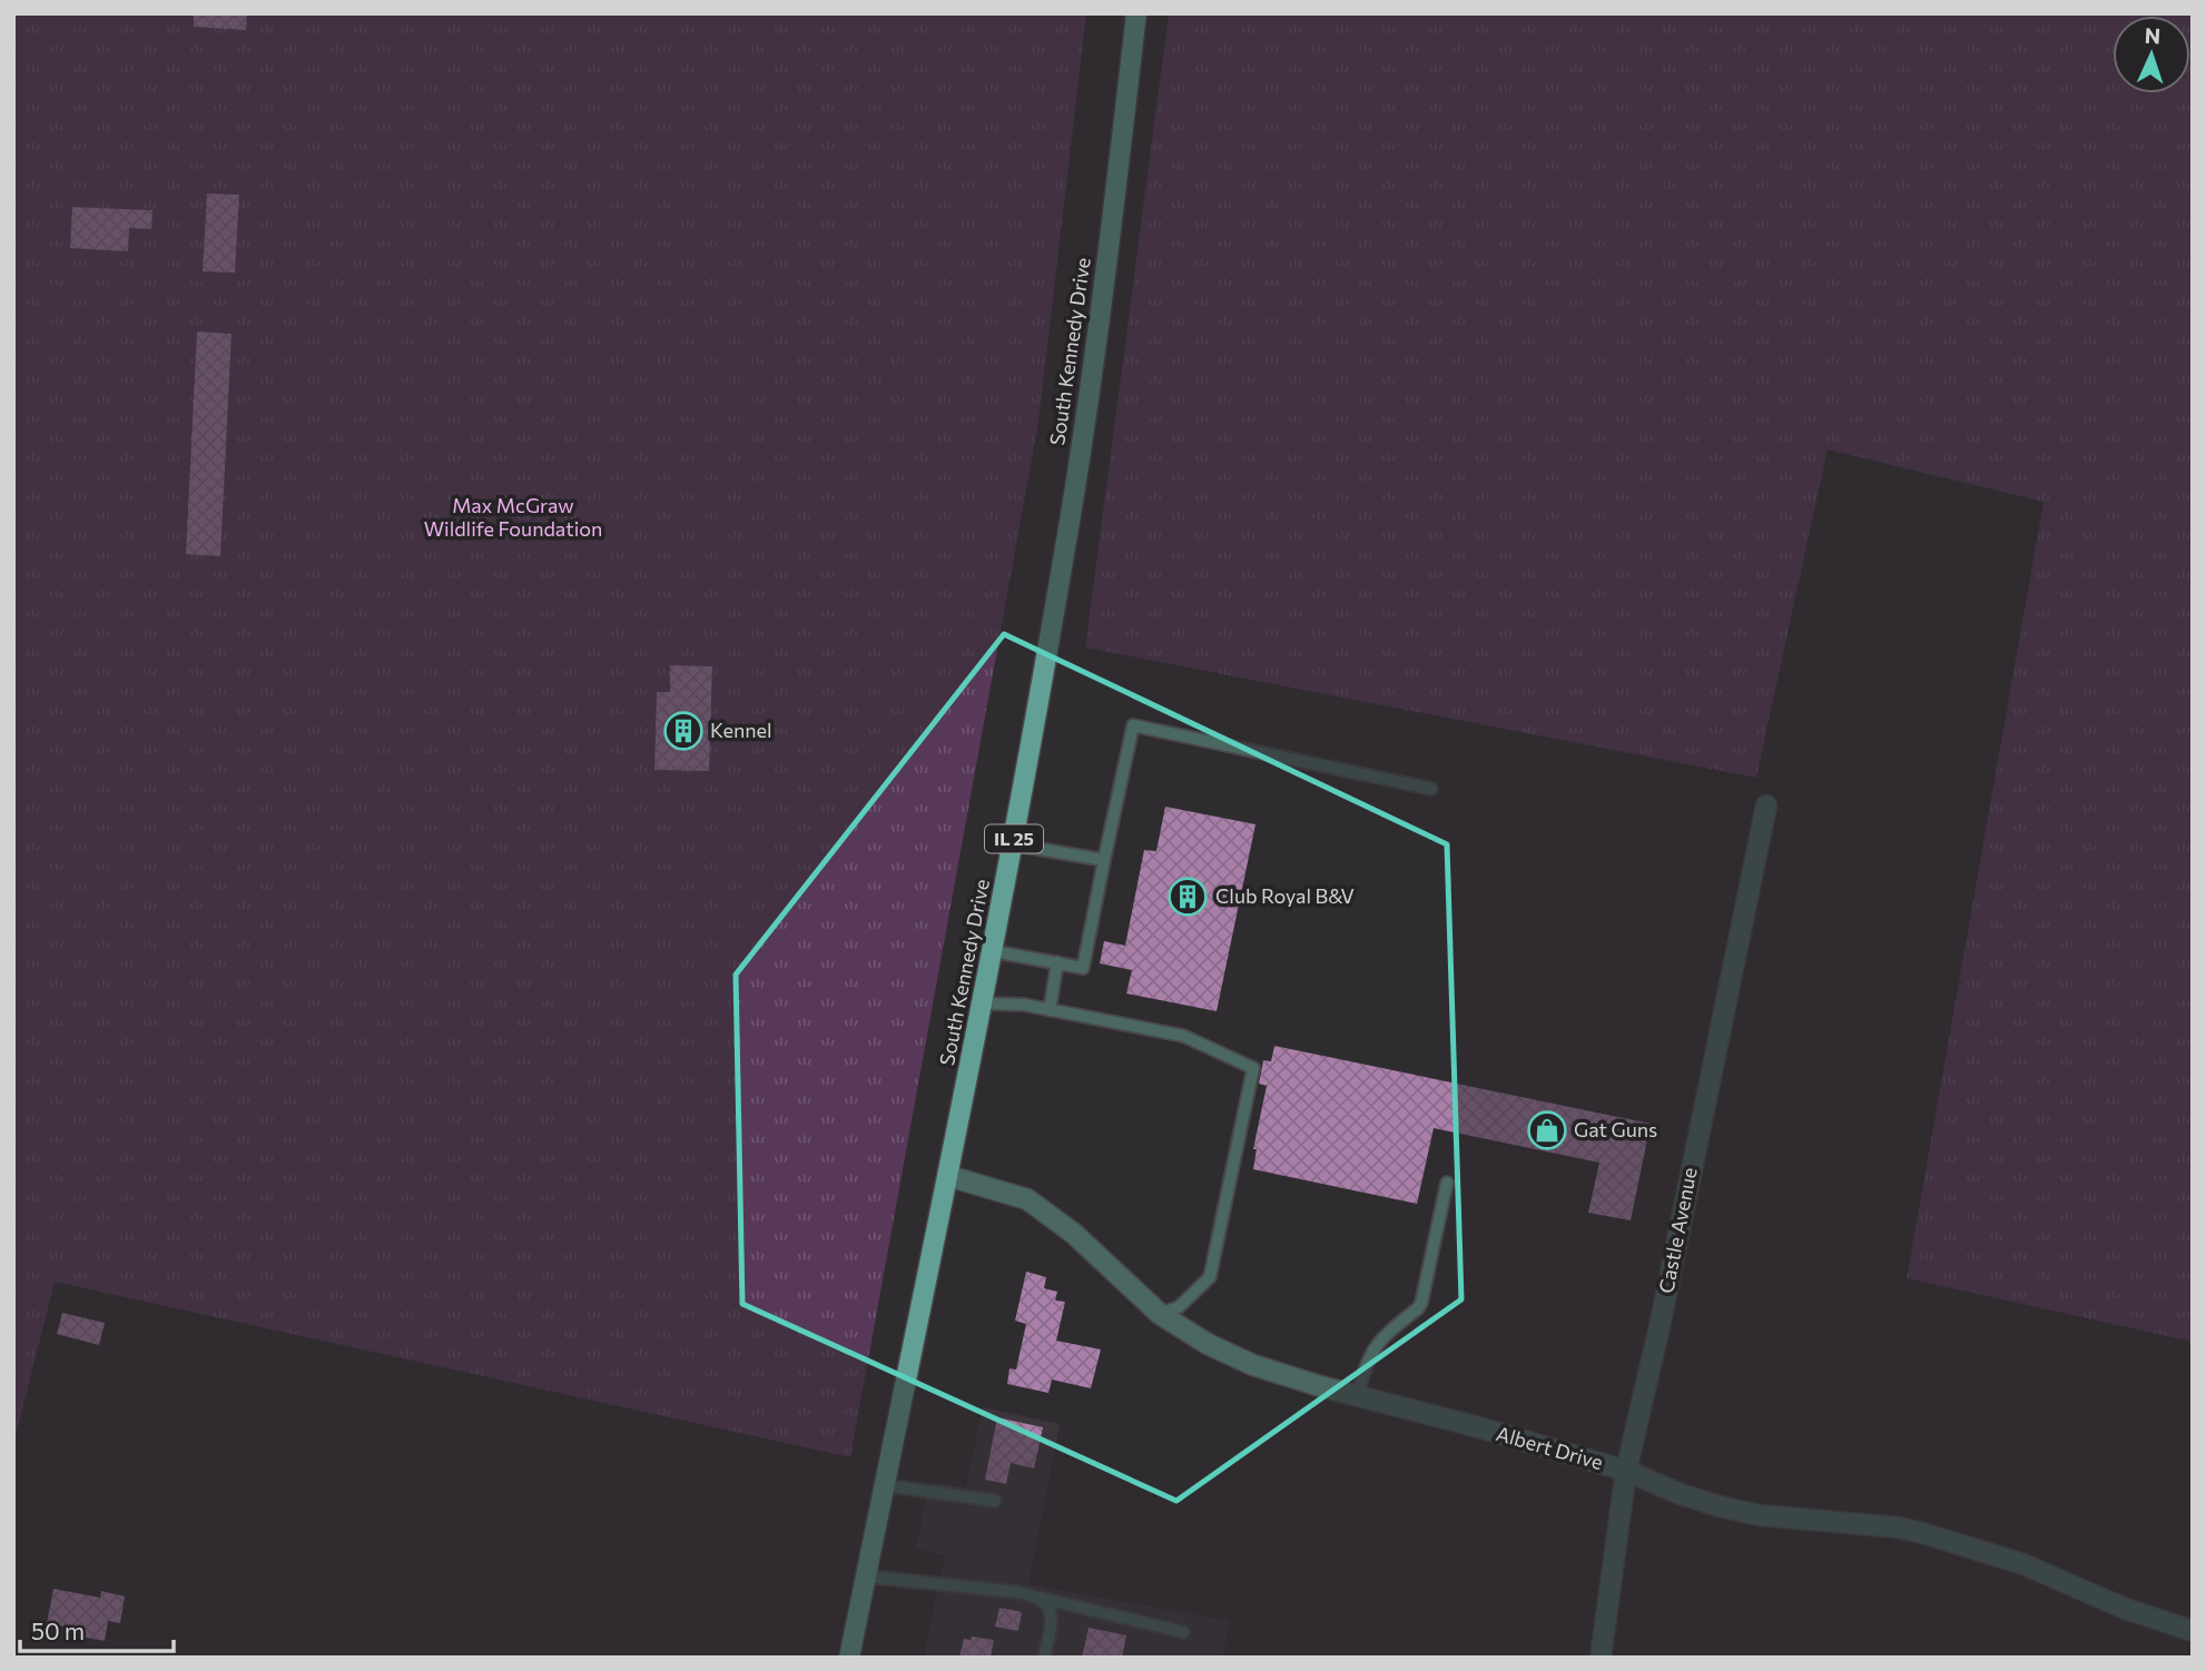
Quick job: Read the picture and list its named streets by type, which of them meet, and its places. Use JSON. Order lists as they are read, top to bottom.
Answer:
{
  "streets": {
    "main road": ["South Kennedy Drive", "IL 25"],
    "street": ["Castle Avenue", "Albert Drive"]
  },
  "crossings": [
    ["South Kennedy Drive", "Albert Drive"],
    ["Castle Avenue", "Albert Drive"]
  ],
  "parks": ["Max McGraw Wildlife Foundation"],
  "places": {
    "building": ["Kennel", "Club Royal B&V"],
    "shop": ["Gat Guns"]
  },
  "scale_bar": "50 m",
  "north": "top"
}
